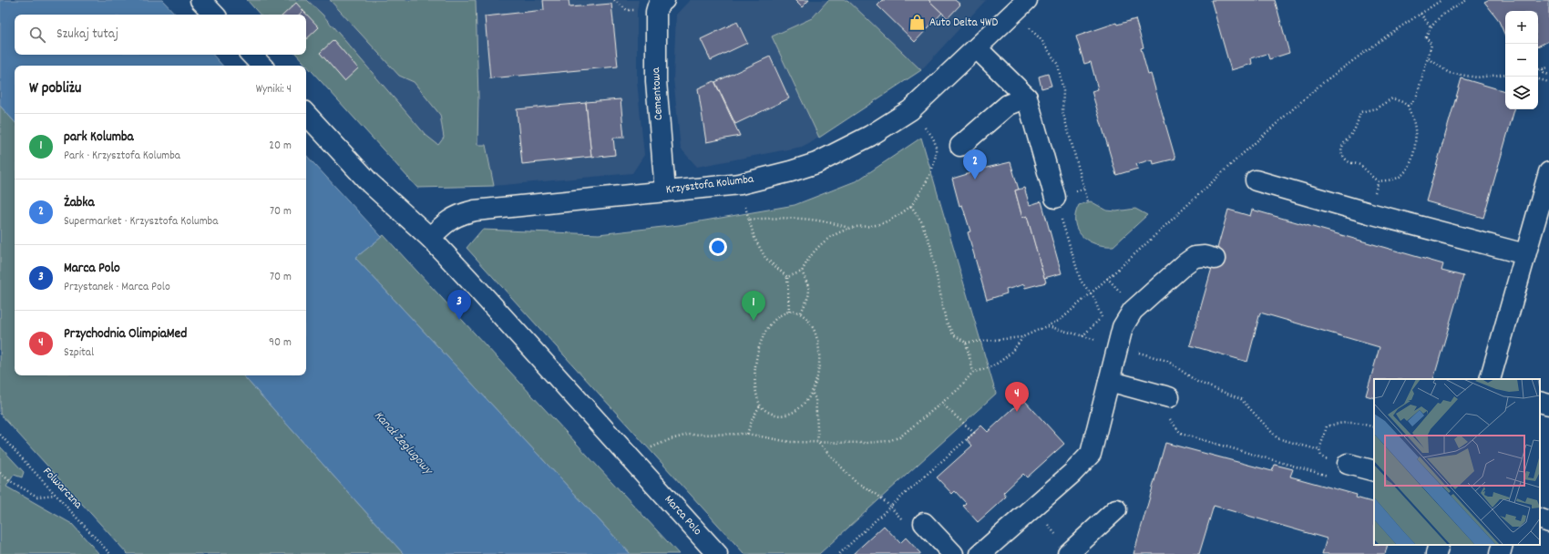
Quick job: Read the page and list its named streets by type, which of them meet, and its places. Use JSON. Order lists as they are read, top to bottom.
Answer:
{
  "streets": {
    "street": ["Cementowa", "Krzysztofa Kolumba", "Marca Polo"],
    "path": ["Folwarczna"]
  },
  "crossings": [
    ["Cementowa", "Krzysztofa Kolumba"],
    ["Krzysztofa Kolumba", "Marca Polo"]
  ],
  "water": ["Kanał Żeglugowy"],
  "places": {
    "shop": ["Auto Delta 4WD"]
  },
  "page": {
    "map_buttons": ["+", "−"],
    "search": "Szukaj tutaj",
    "heading": ["W pobliżu", "Wyniki: 4"],
    "list": [
      {
        "mark": "1",
        "name": "park Kolumba",
        "note": "Park · Krzysztofa Kolumba",
        "value": "20 m"
      },
      {
        "mark": "2",
        "name": "Żabka",
        "note": "Supermarket · Krzysztofa Kolumba",
        "value": "70 m"
      },
      {
        "mark": "3",
        "name": "Marca Polo",
        "note": "Przystanek · Marca Polo",
        "value": "70 m"
      },
      {
        "mark": "4",
        "name": "Przychodnia OlimpiaMed",
        "note": "Szpital",
        "value": "90 m"
      }
    ],
    "pins": [
      "2",
      "3",
      "1",
      "4"
    ]
  }
}
